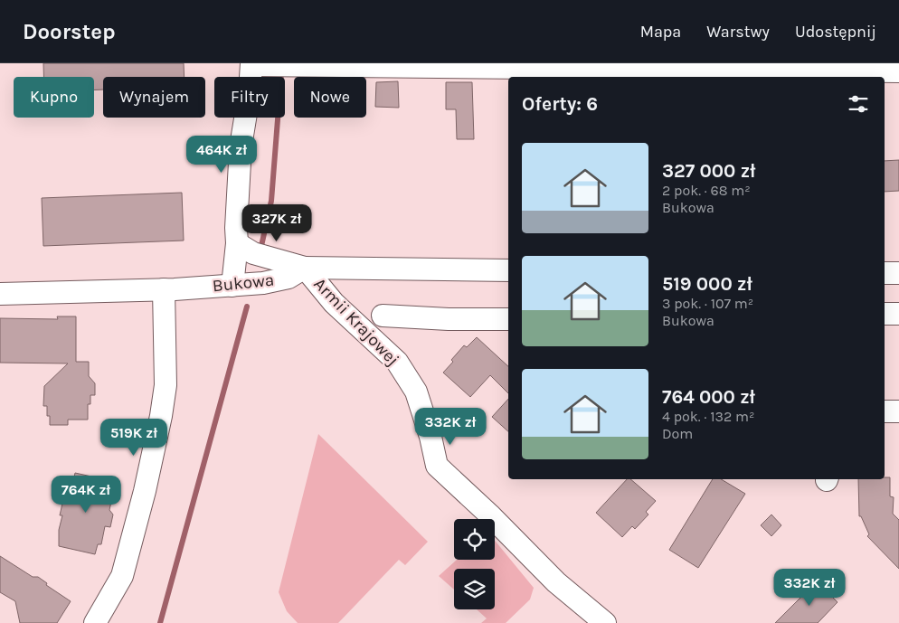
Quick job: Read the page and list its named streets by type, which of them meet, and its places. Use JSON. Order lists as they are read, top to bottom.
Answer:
{
  "streets": {
    "street": ["Bukowa", "Armii Krajowej"]
  },
  "crossings": [
    ["Bukowa", "Armii Krajowej"]
  ],
  "page": {
    "header": "Doorstep",
    "nav": ["Mapa", "Warstwy", "Udostępnij"],
    "chip": [
      "Kupno",
      "Wynajem",
      "Filtry",
      "Nowe"
    ],
    "heading": "Oferty: 6",
    "list": [
      {
        "name": "327 000 zł",
        "note": "2 pok. · 68 m² · Bukowa"
      },
      {
        "name": "519 000 zł",
        "note": "3 pok. · 107 m² · Bukowa"
      },
      {
        "name": "764 000 zł",
        "note": "4 pok. · 132 m² · Dom"
      }
    ],
    "price": [
      "464K zł",
      "327K zł",
      "332K zł",
      "519K zł",
      "764K zł",
      "332K zł"
    ]
  }
}
